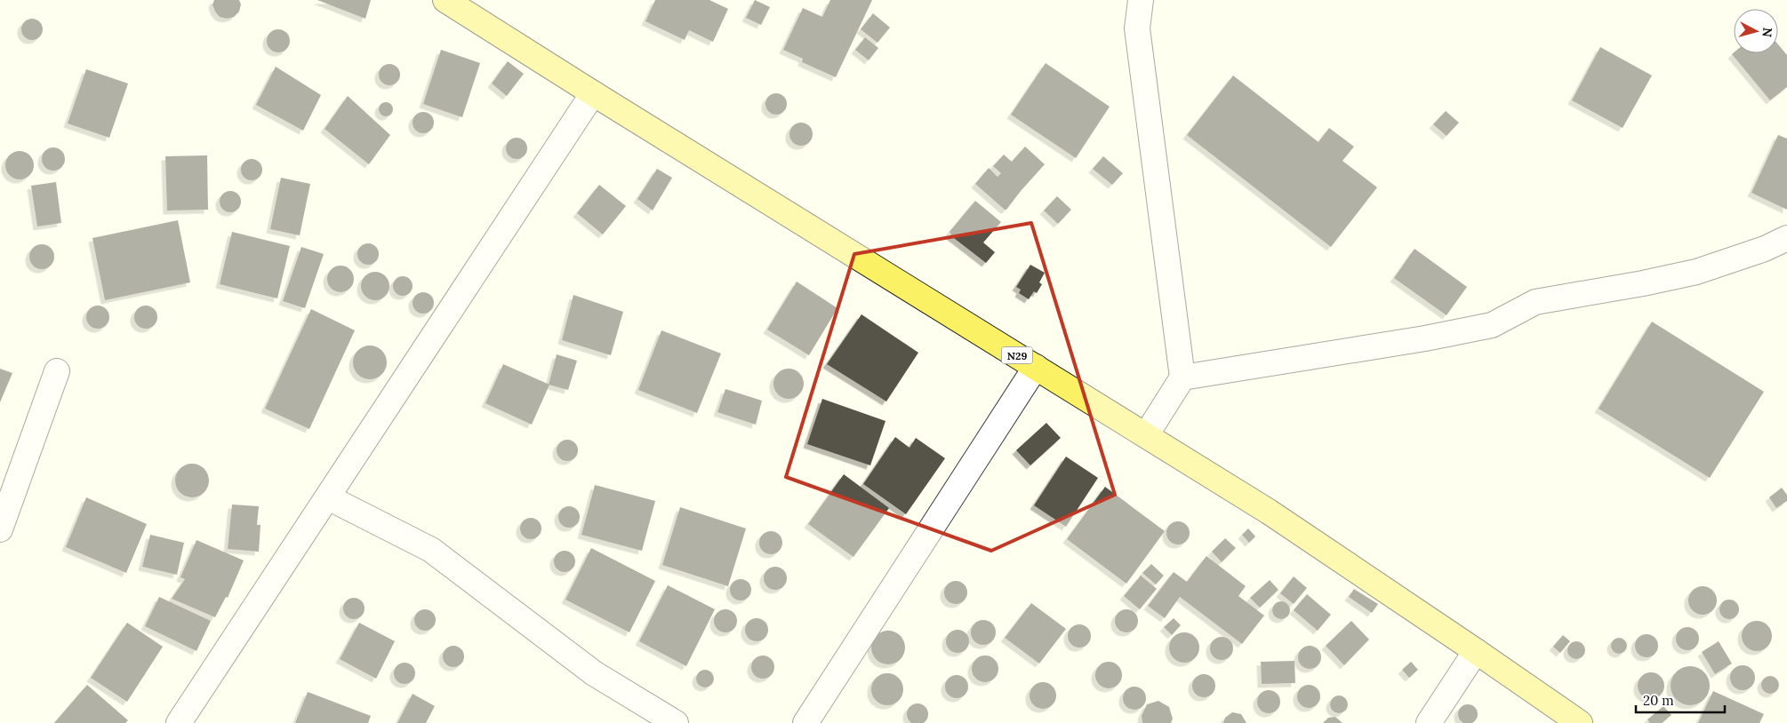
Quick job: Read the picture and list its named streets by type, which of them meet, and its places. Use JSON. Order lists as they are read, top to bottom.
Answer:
{
  "streets": {
    "main road": ["N29"]
  },
  "scale_bar": "20 m",
  "north": "right"
}
